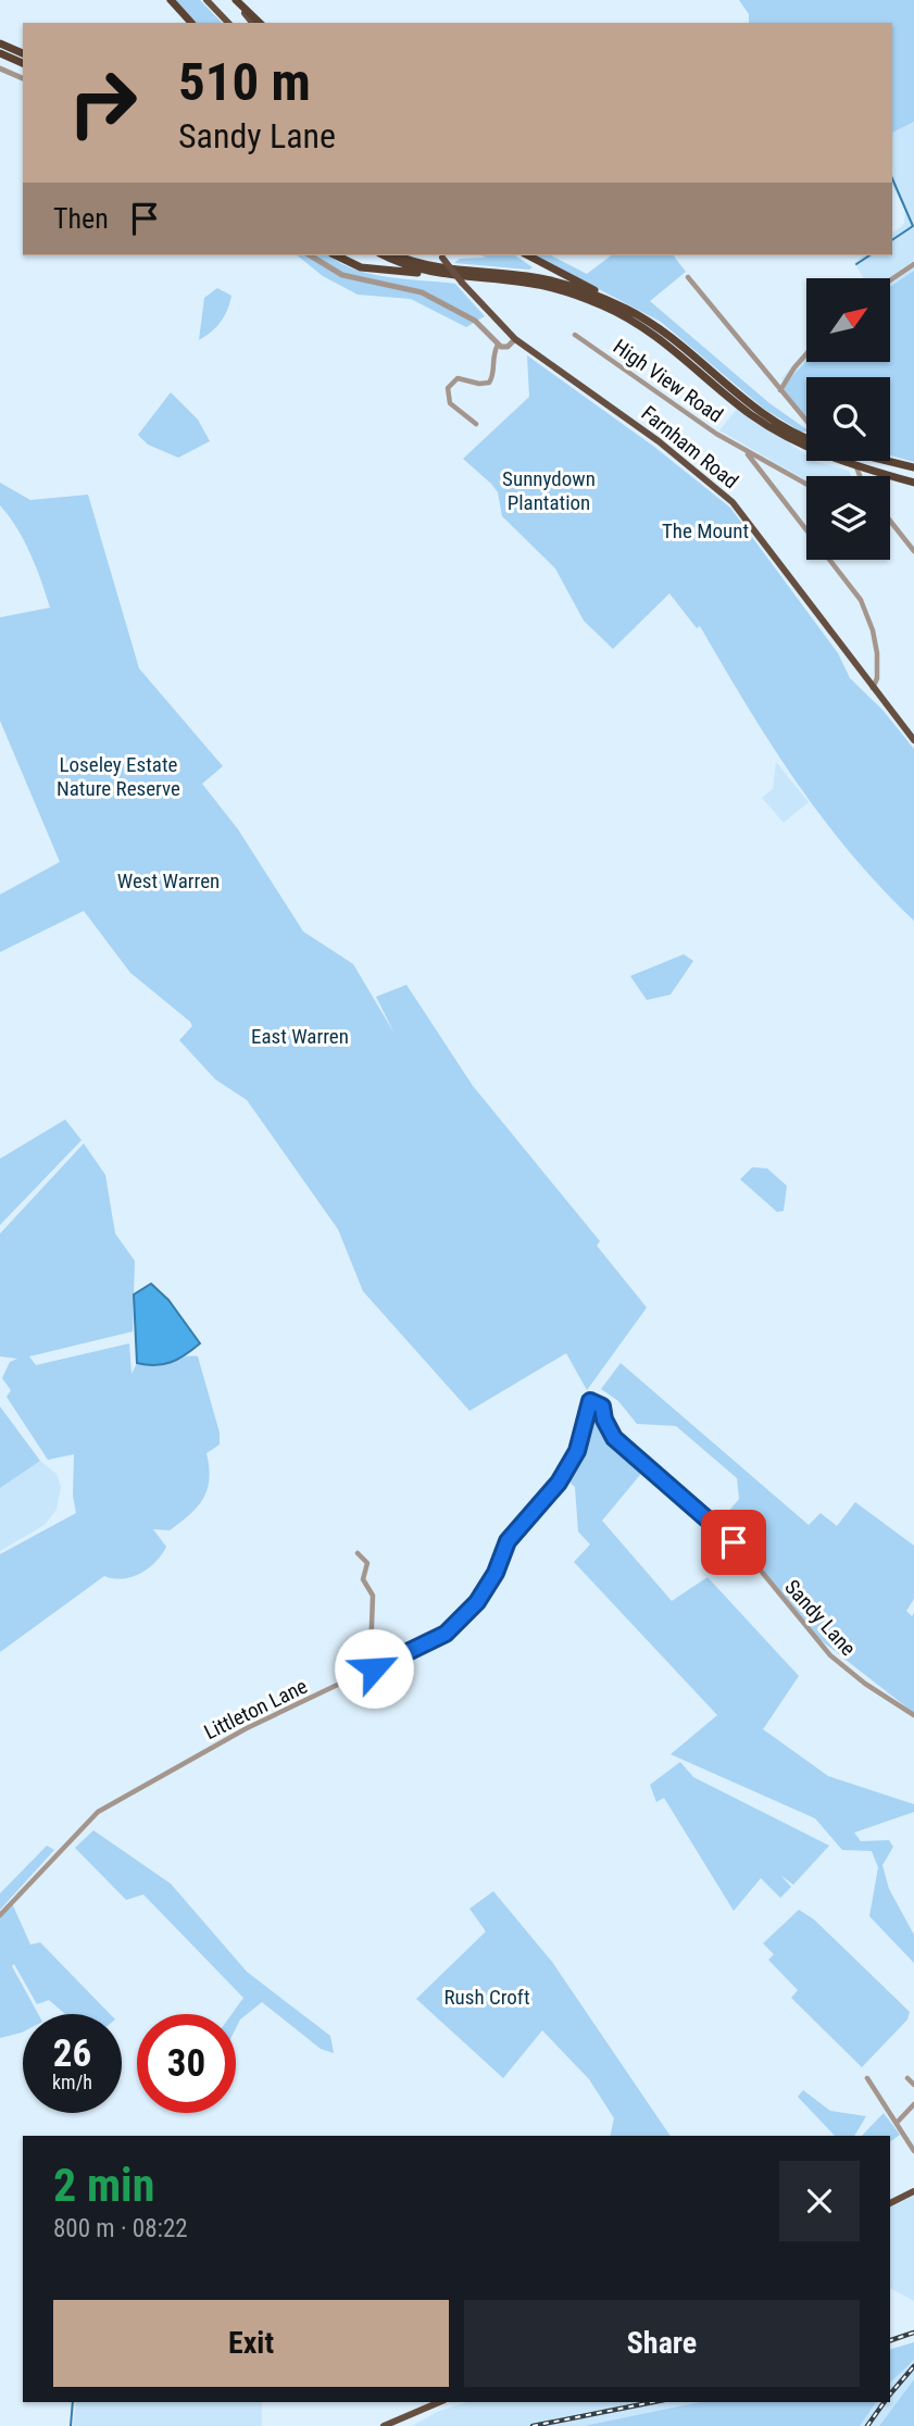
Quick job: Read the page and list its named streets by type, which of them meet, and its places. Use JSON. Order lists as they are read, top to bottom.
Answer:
{
  "streets": {
    "main road": ["Farnham Road"],
    "street": ["High View Road", "Sandy Lane", "Littleton Lane"]
  },
  "crossings": [
    ["High View Road", "Farnham Road"],
    ["Sandy Lane", "Littleton Lane"]
  ],
  "parks": [
    "Sunnydown Plantation",
    "The Mount",
    "Loseley Estate Nature Reserve",
    "West Warren",
    "East Warren",
    "Rush Croft"
  ],
  "north": "top right",
  "page": {
    "turn": ["510 m", "Sandy Lane"],
    "then": "Then",
    "speed": "26 km/h",
    "limit": "30",
    "heading": ["2 min", "800 m · 08:22"],
    "buttons": ["Exit", "Share"]
  }
}
